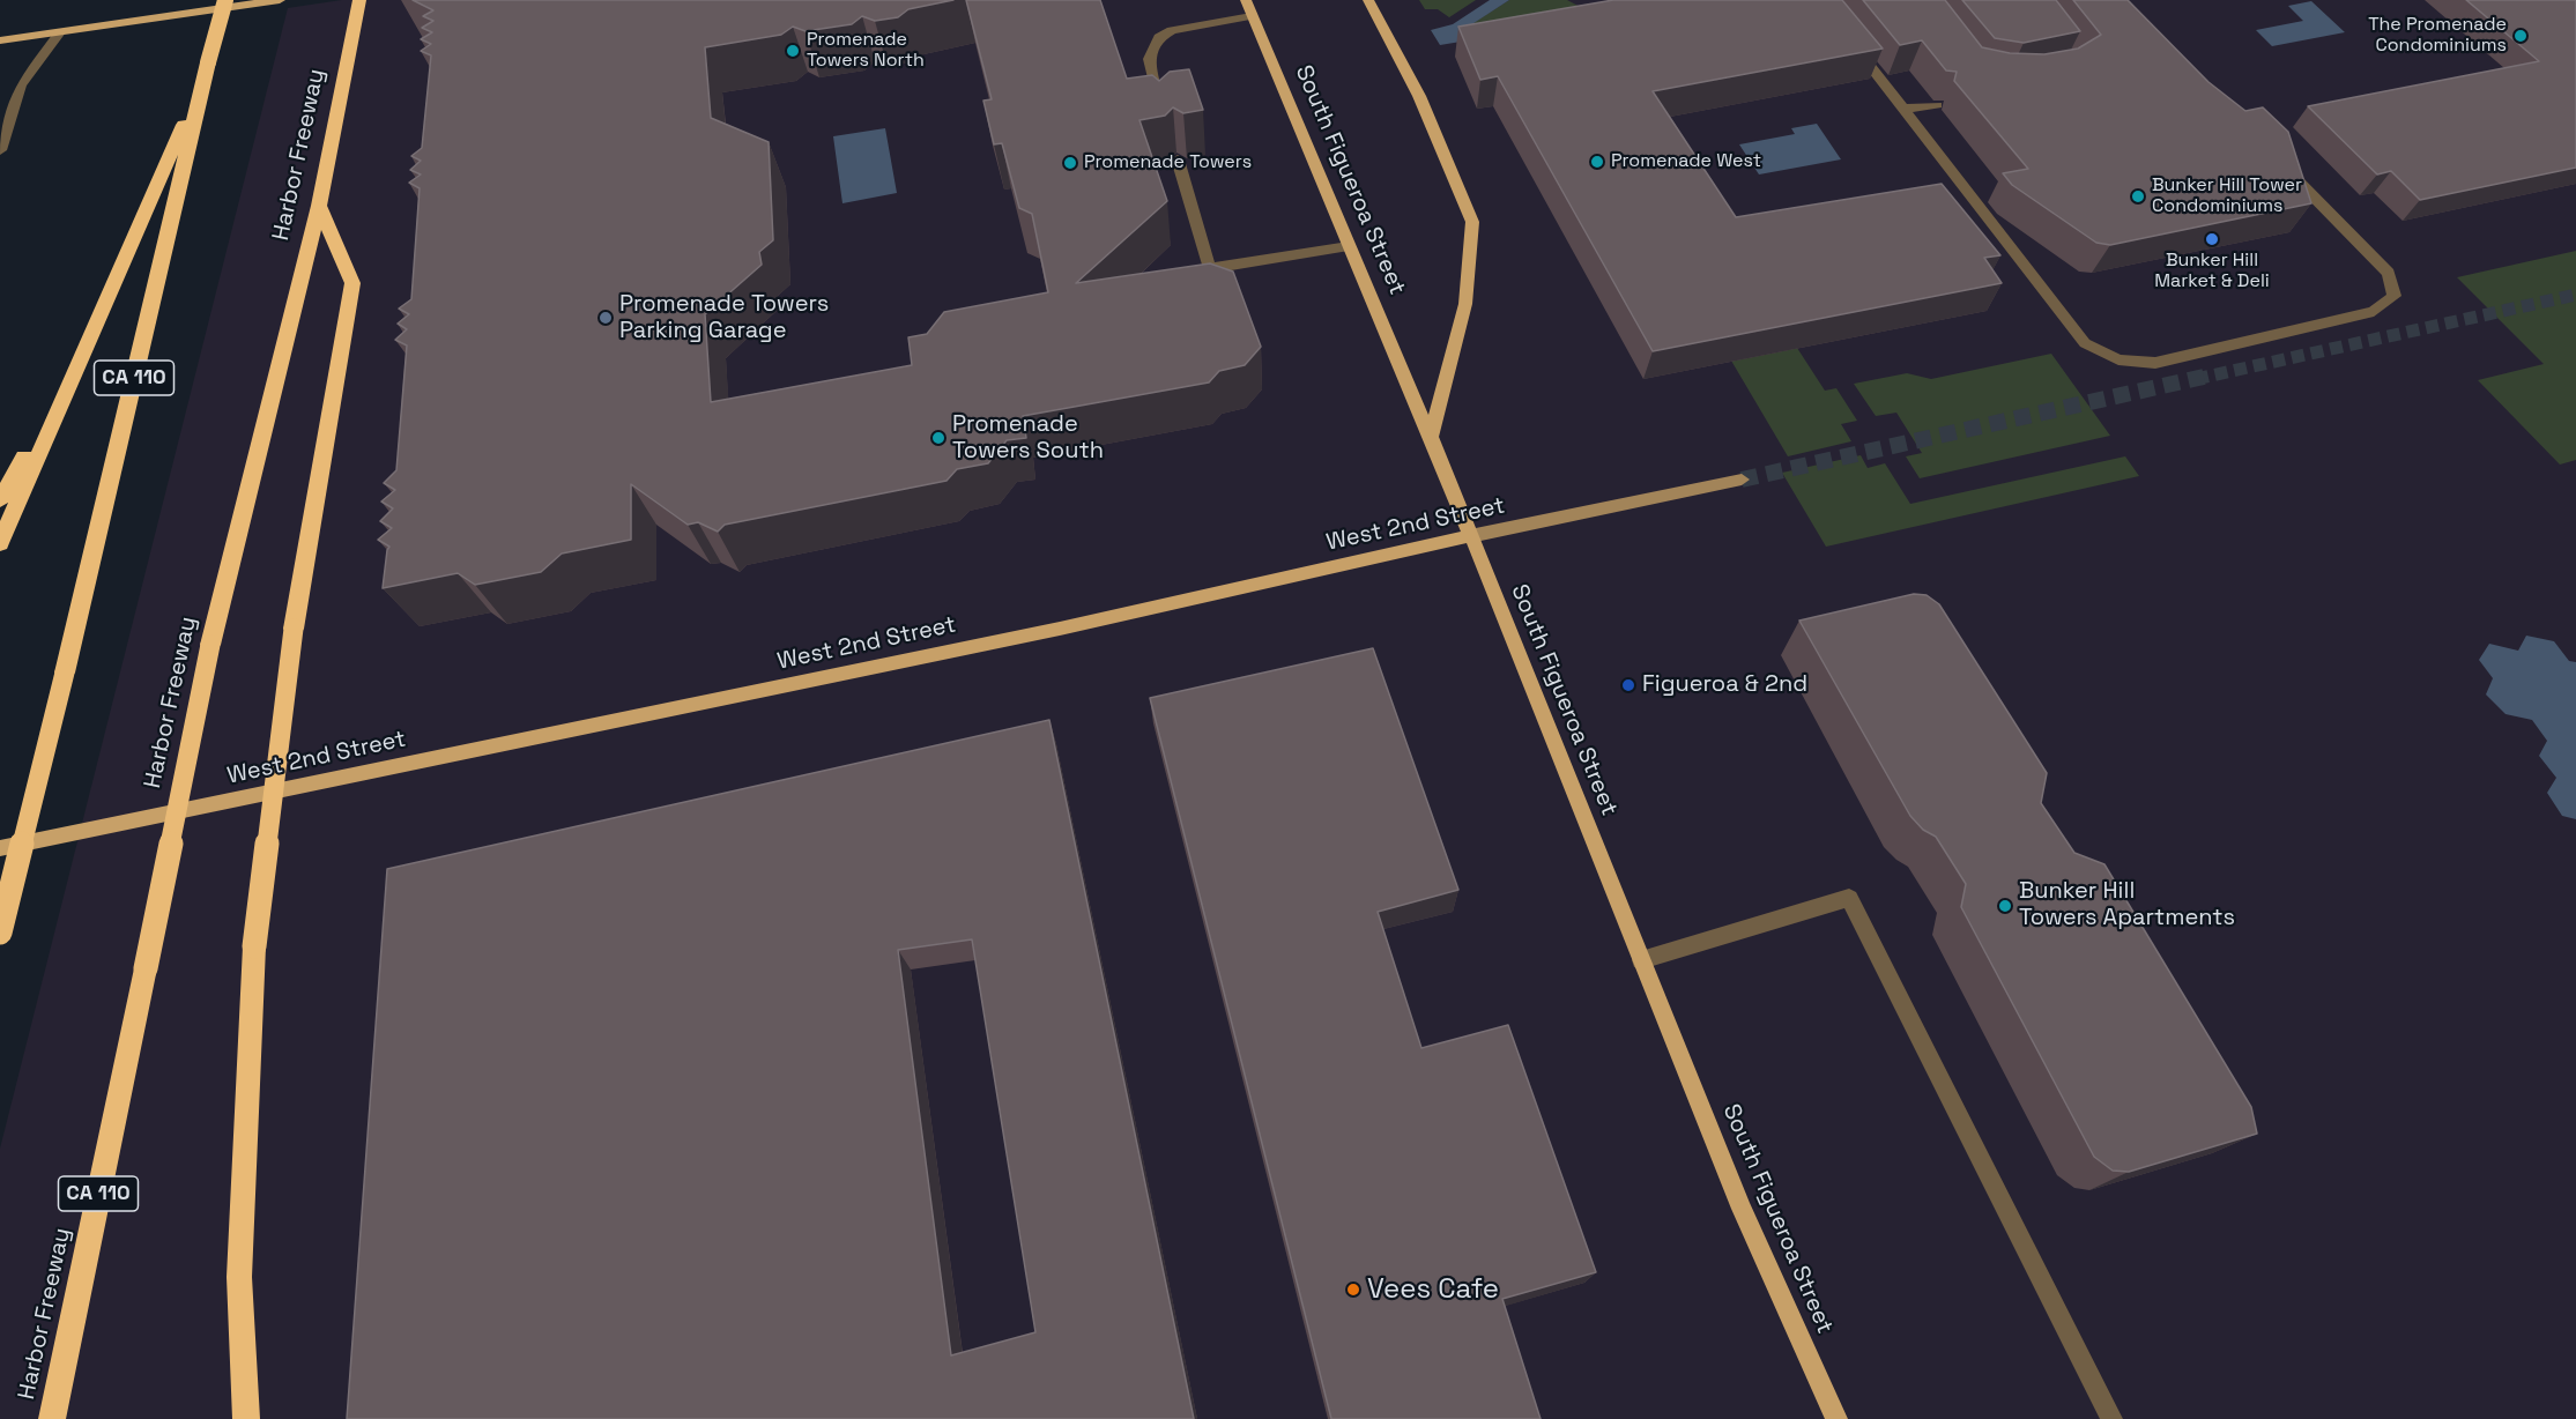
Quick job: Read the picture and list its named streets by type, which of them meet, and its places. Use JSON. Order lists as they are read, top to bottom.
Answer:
{
  "streets": {
    "highway": ["Harbor Freeway", "CA 110"],
    "main road": ["South Figueroa Street", "West 2nd Street"]
  },
  "crossings": [
    ["South Figueroa Street", "West 2nd Street"]
  ],
  "places": [
    "The Promenade Condominiums",
    "Promenade Towers North",
    "Promenade West",
    "Promenade Towers",
    "Bunker Hill Tower Condominiums",
    "Bunker Hill Market & Deli",
    "Promenade Towers Parking Garage",
    "Promenade Towers South",
    "Figueroa & 2nd",
    "Bunker Hill Towers Apartments",
    "Vees Cafe"
  ]
}
